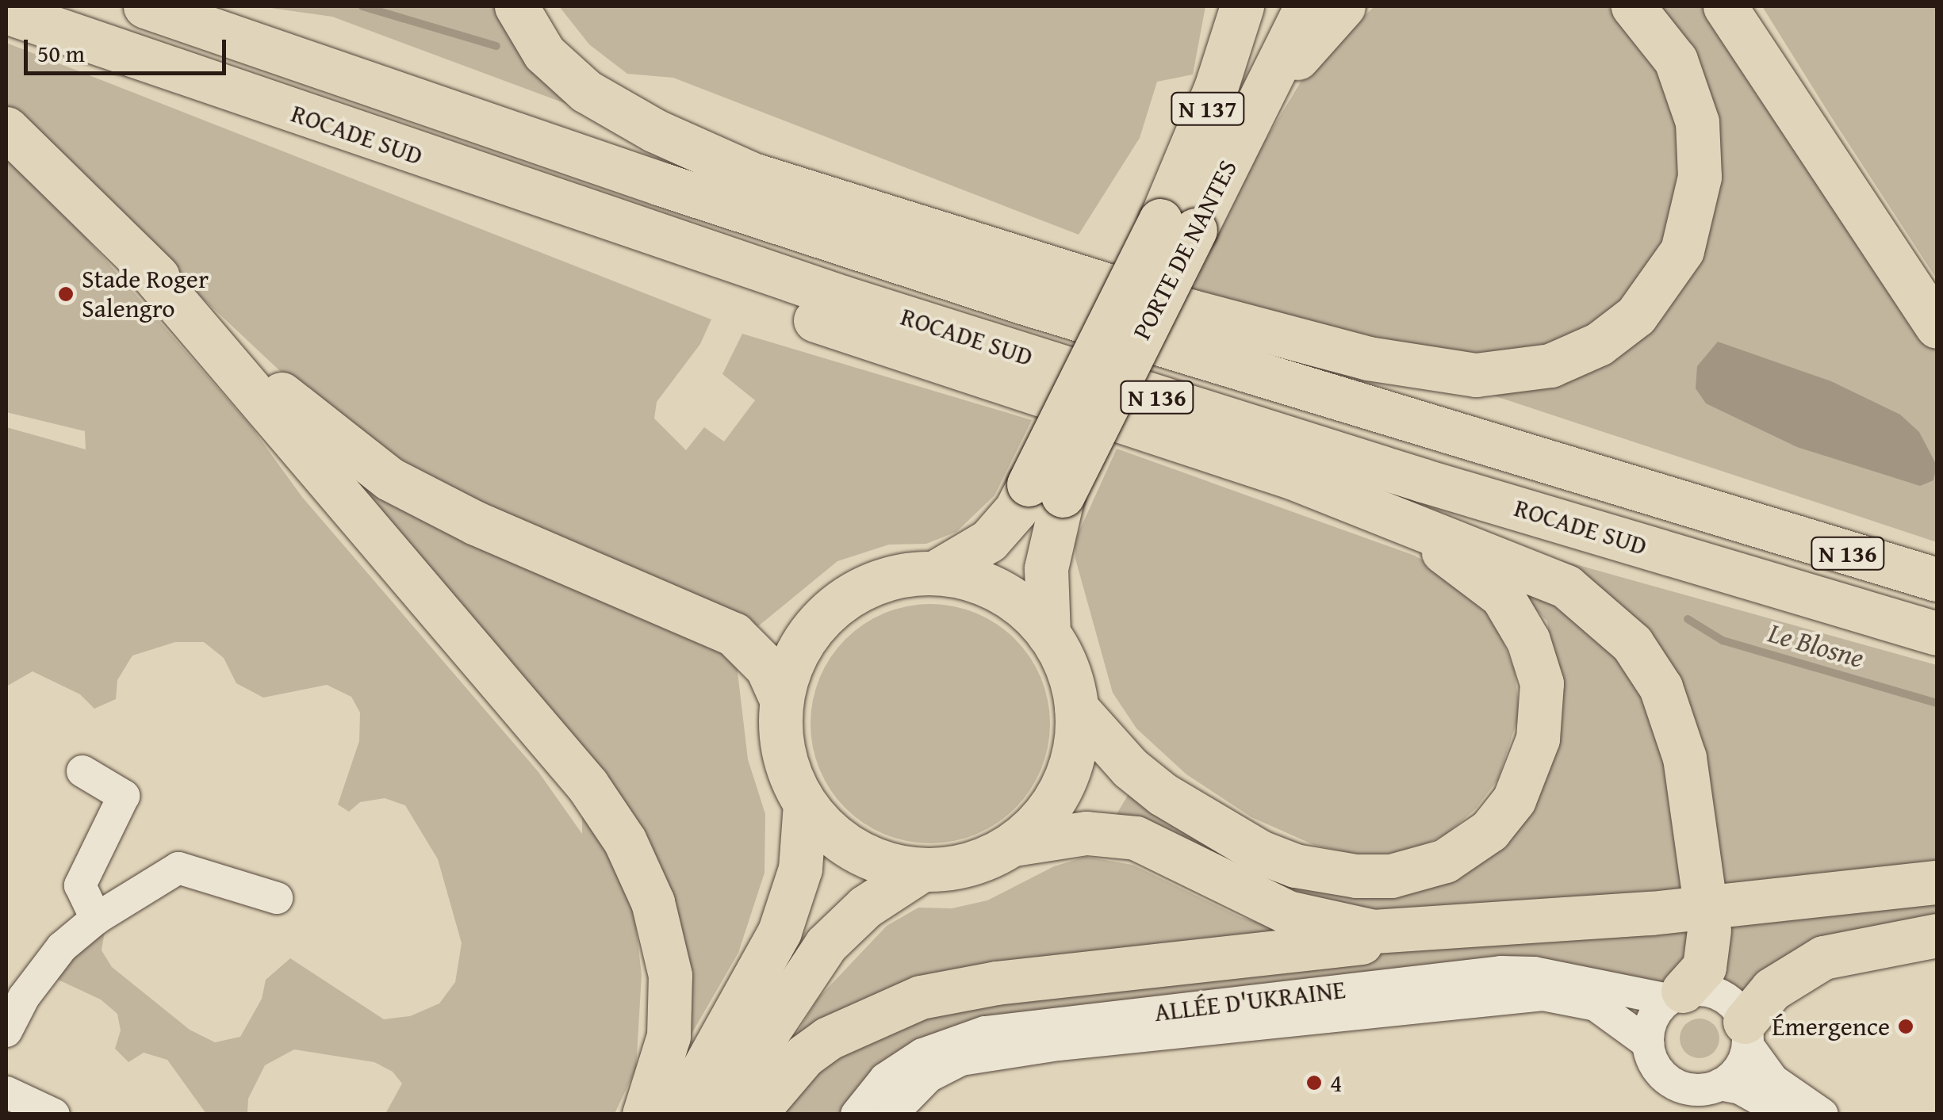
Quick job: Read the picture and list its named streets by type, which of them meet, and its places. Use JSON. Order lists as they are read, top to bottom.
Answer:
{
  "streets": {
    "highway": [
      "N 137",
      "ROCADE SUD",
      "PORTE DE NANTES",
      "N 136"
    ],
    "street": ["ALLÉE D'UKRAINE"]
  },
  "crossings": [
    ["N 137", "PORTE DE NANTES"]
  ],
  "water": ["Le Blosne"],
  "places": ["Stade Roger Salengro", "Émergence", "4"],
  "scale_bar": "50 m"
}
